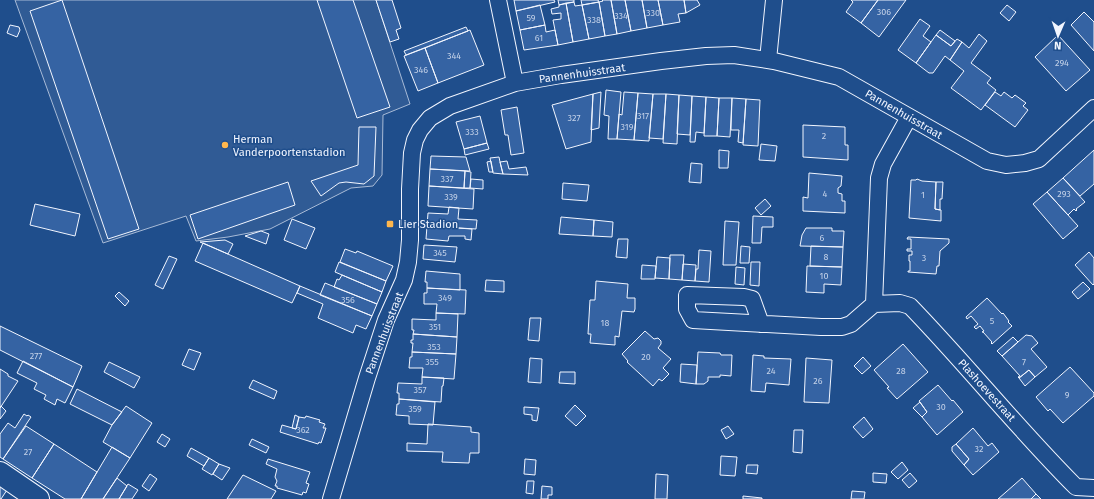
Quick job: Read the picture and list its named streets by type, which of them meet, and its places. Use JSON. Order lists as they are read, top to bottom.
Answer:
{
  "streets": {
    "street": ["Pannenhuisstraat", "Plashoevestraat"]
  },
  "places": {
    "other": ["Herman Vanderpoortenstadion"],
    "transit": ["Lier Stadion"]
  },
  "house_numbers": [
    "306",
    "330",
    "334",
    "59",
    "338",
    "61",
    "344",
    "294",
    "346",
    "317",
    "327",
    "319",
    "333",
    "2",
    "337",
    "4",
    "293",
    "1",
    "339",
    "6",
    "345",
    "8",
    "3",
    "10",
    "349",
    "356",
    "5",
    "18",
    "351",
    "353",
    "277",
    "20",
    "355",
    "7",
    "24",
    "28",
    "26",
    "357",
    "9",
    "30",
    "359",
    "362",
    "32",
    "27"
  ],
  "north": "bottom"
}
